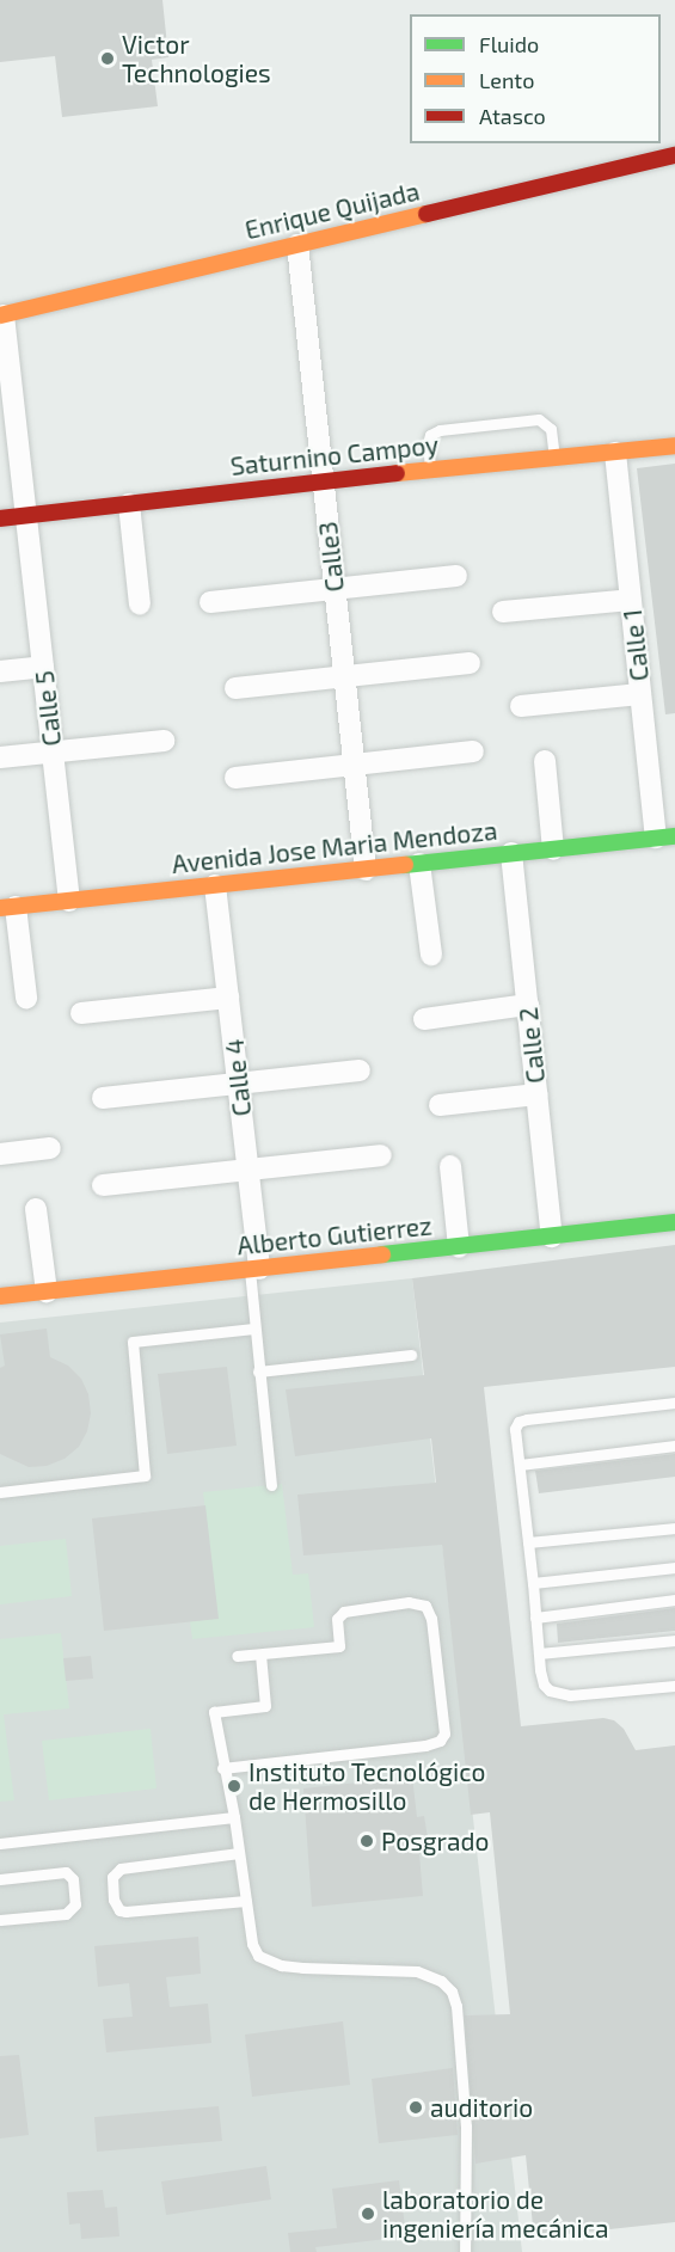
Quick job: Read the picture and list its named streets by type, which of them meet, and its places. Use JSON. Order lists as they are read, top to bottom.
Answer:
{
  "streets": {
    "street": [
      "Enrique Quijada",
      "Saturnino Campoy",
      "Calle3",
      "Calle 1",
      "Calle 5",
      "Avenida Jose Maria Mendoza",
      "Calle 2",
      "Calle 4",
      "Alberto Gutierrez"
    ]
  },
  "crossings": [
    ["Enrique Quijada", "Calle3"],
    ["Enrique Quijada", "Calle 5"],
    ["Saturnino Campoy", "Calle3"],
    ["Saturnino Campoy", "Calle 1"],
    ["Saturnino Campoy", "Calle 5"],
    ["Calle3", "Avenida Jose Maria Mendoza"],
    ["Calle 1", "Avenida Jose Maria Mendoza"],
    ["Calle 5", "Avenida Jose Maria Mendoza"],
    ["Avenida Jose Maria Mendoza", "Calle 2"],
    ["Avenida Jose Maria Mendoza", "Calle 4"],
    ["Calle 2", "Alberto Gutierrez"],
    ["Calle 4", "Alberto Gutierrez"]
  ],
  "places": [
    "Victor Technologies",
    "Instituto Tecnológico de Hermosillo",
    "Posgrado",
    "auditorio",
    "laboratorio de ingeniería mecánica"
  ],
  "legend": ["Fluido", "Lento", "Atasco"]
}
